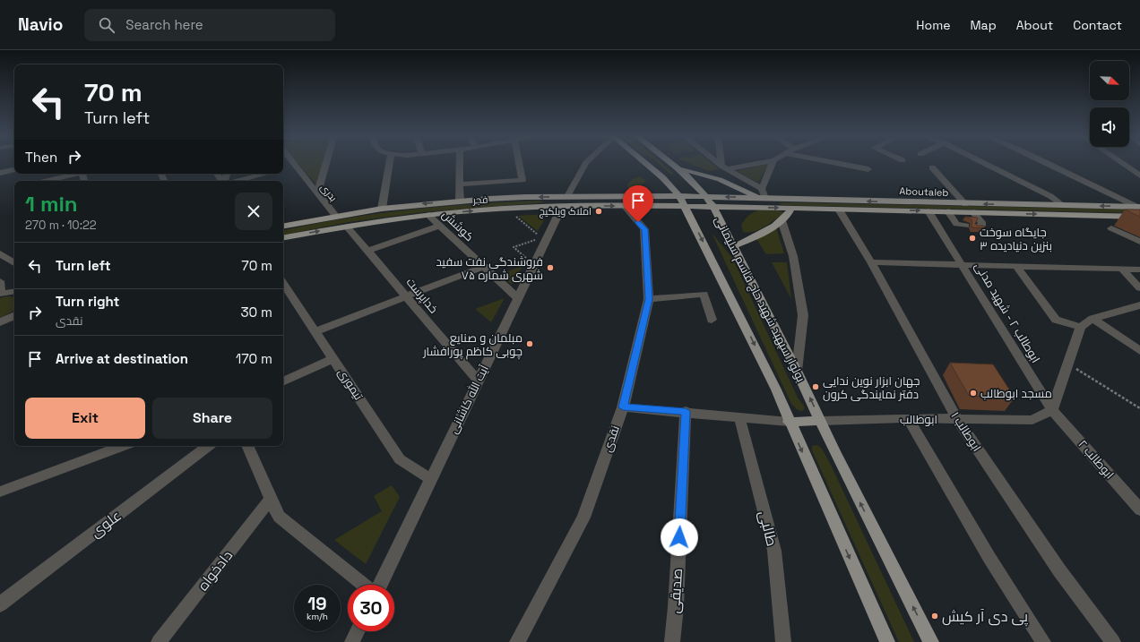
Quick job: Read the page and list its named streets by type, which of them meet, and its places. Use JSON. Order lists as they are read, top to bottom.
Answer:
{
  "streets": {
    "main road": ["Aboutaleb", "فجر", "بولوار سپهبد شهید حاج قاسم سلیمانی"],
    "street": [
      "بدری",
      "کوشش",
      "خداپرست",
      "ابوطالب ۲ - شهید مدنی",
      "تیموری",
      "آیت الله کاشانی",
      "ابوطالب",
      "ابوطالب ۱",
      "نقدی",
      "ابوطالب ۲",
      "علوی",
      "طالبی",
      "دادخواه",
      "صدیقی"
    ]
  },
  "crossings": [
    ["Aboutaleb", "بولوار سپهبد شهید حاج قاسم سلیمانی"],
    ["Aboutaleb", "ابوطالب ۲ - شهید مدنی"],
    ["Aboutaleb", "ابوطالب ۱"],
    ["بدری", "فجر"],
    ["فجر", "کوشش"],
    ["فجر", "خداپرست"],
    ["فجر", "آیت الله کاشانی"],
    ["فجر", "نقدی"],
    ["کوشش", "آیت الله کاشانی"],
    ["خداپرست", "آیت الله کاشانی"],
    ["بولوار سپهبد شهید حاج قاسم سلیمانی", "ابوطالب"],
    ["ابوطالب ۲ - شهید مدنی", "ابوطالب"],
    ["ابوطالب ۲ - شهید مدنی", "ابوطالب ۲"],
    ["تیموری", "آیت الله کاشانی"],
    ["ابوطالب", "ابوطالب ۱"],
    ["ابوطالب", "ابوطالب ۲"]
  ],
  "places": [
    "املاک ویلکیج",
    "جایگاه سوخت بنزین دنیادیده ۳",
    "فروشندگی نفت سفید شهری شماره ۷۵",
    "مبلمان و صنایع چوبی کاظم پورافشار",
    "جهان ابزار نوین ندایی دفتر نمایندگی کرون",
    "مسجد ابوطالب",
    "پی دی آر کیش"
  ],
  "north": "bottom right",
  "page": {
    "header": "Navio",
    "search": "Search here",
    "nav": [
      "Home",
      "Map",
      "About",
      "Contact"
    ],
    "turn": ["70 m", "Turn left"],
    "then": "Then",
    "heading": ["1 min", "270 m · 10:22"],
    "list": [
      {
        "name": "Turn left",
        "value": "70 m"
      },
      {
        "name": "Turn right",
        "note": "نقدی",
        "value": "30 m"
      },
      {
        "name": "Arrive at destination",
        "value": "170 m"
      }
    ],
    "buttons": ["Exit", "Share"],
    "speed": "19 km/h",
    "limit": "30"
  }
}
